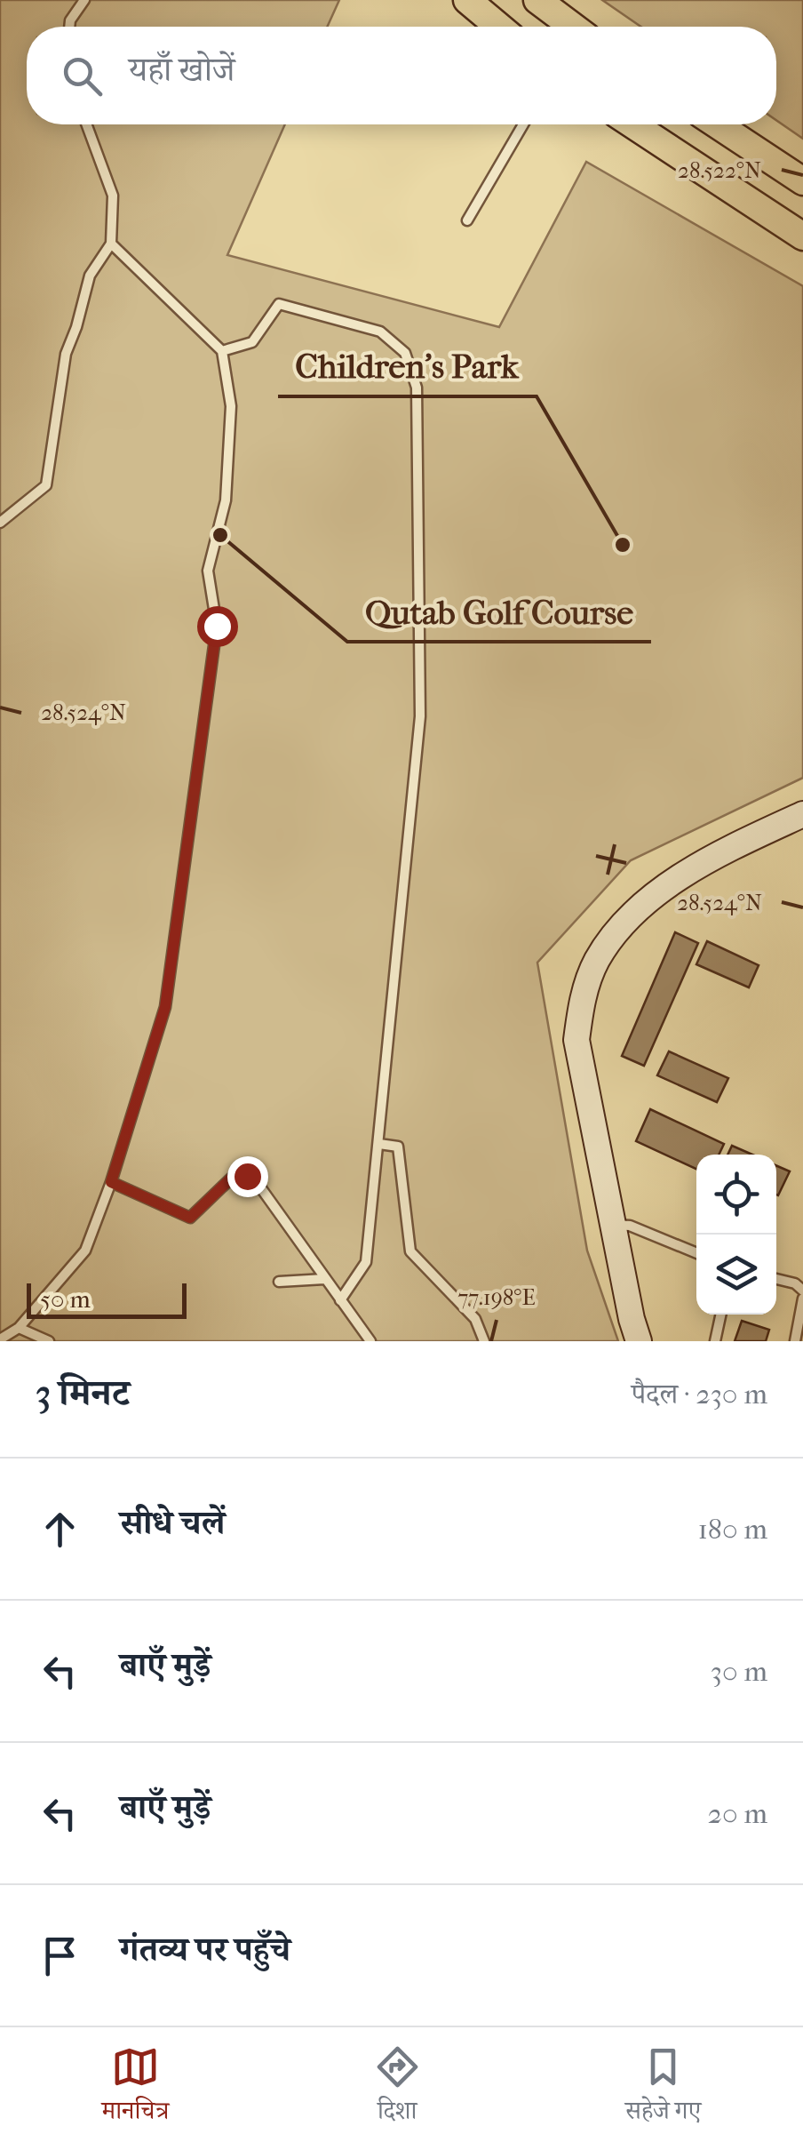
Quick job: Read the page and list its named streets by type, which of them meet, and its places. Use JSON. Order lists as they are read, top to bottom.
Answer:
{
  "places": ["Qutab Golf Course", "Children's Park"],
  "scale_bar": "50 m",
  "page": {
    "search": "यहाँ खोजें",
    "scale": "50 m",
    "heading": ["3 मिनट", "पैदल · 230 m"],
    "list": [
      ["सीधे चलें", "180 m"],
      ["बाएँ मुड़ें", "30 m"],
      ["बाएँ मुड़ें", "20 m"],
      "गंतव्य पर पहुँचे"
    ],
    "nav": ["मानचित्र", "दिशा", "सहेजे गए"]
  },
  "coordinates": ["28.522°N", "28.524°N", "77.198°E"]
}
